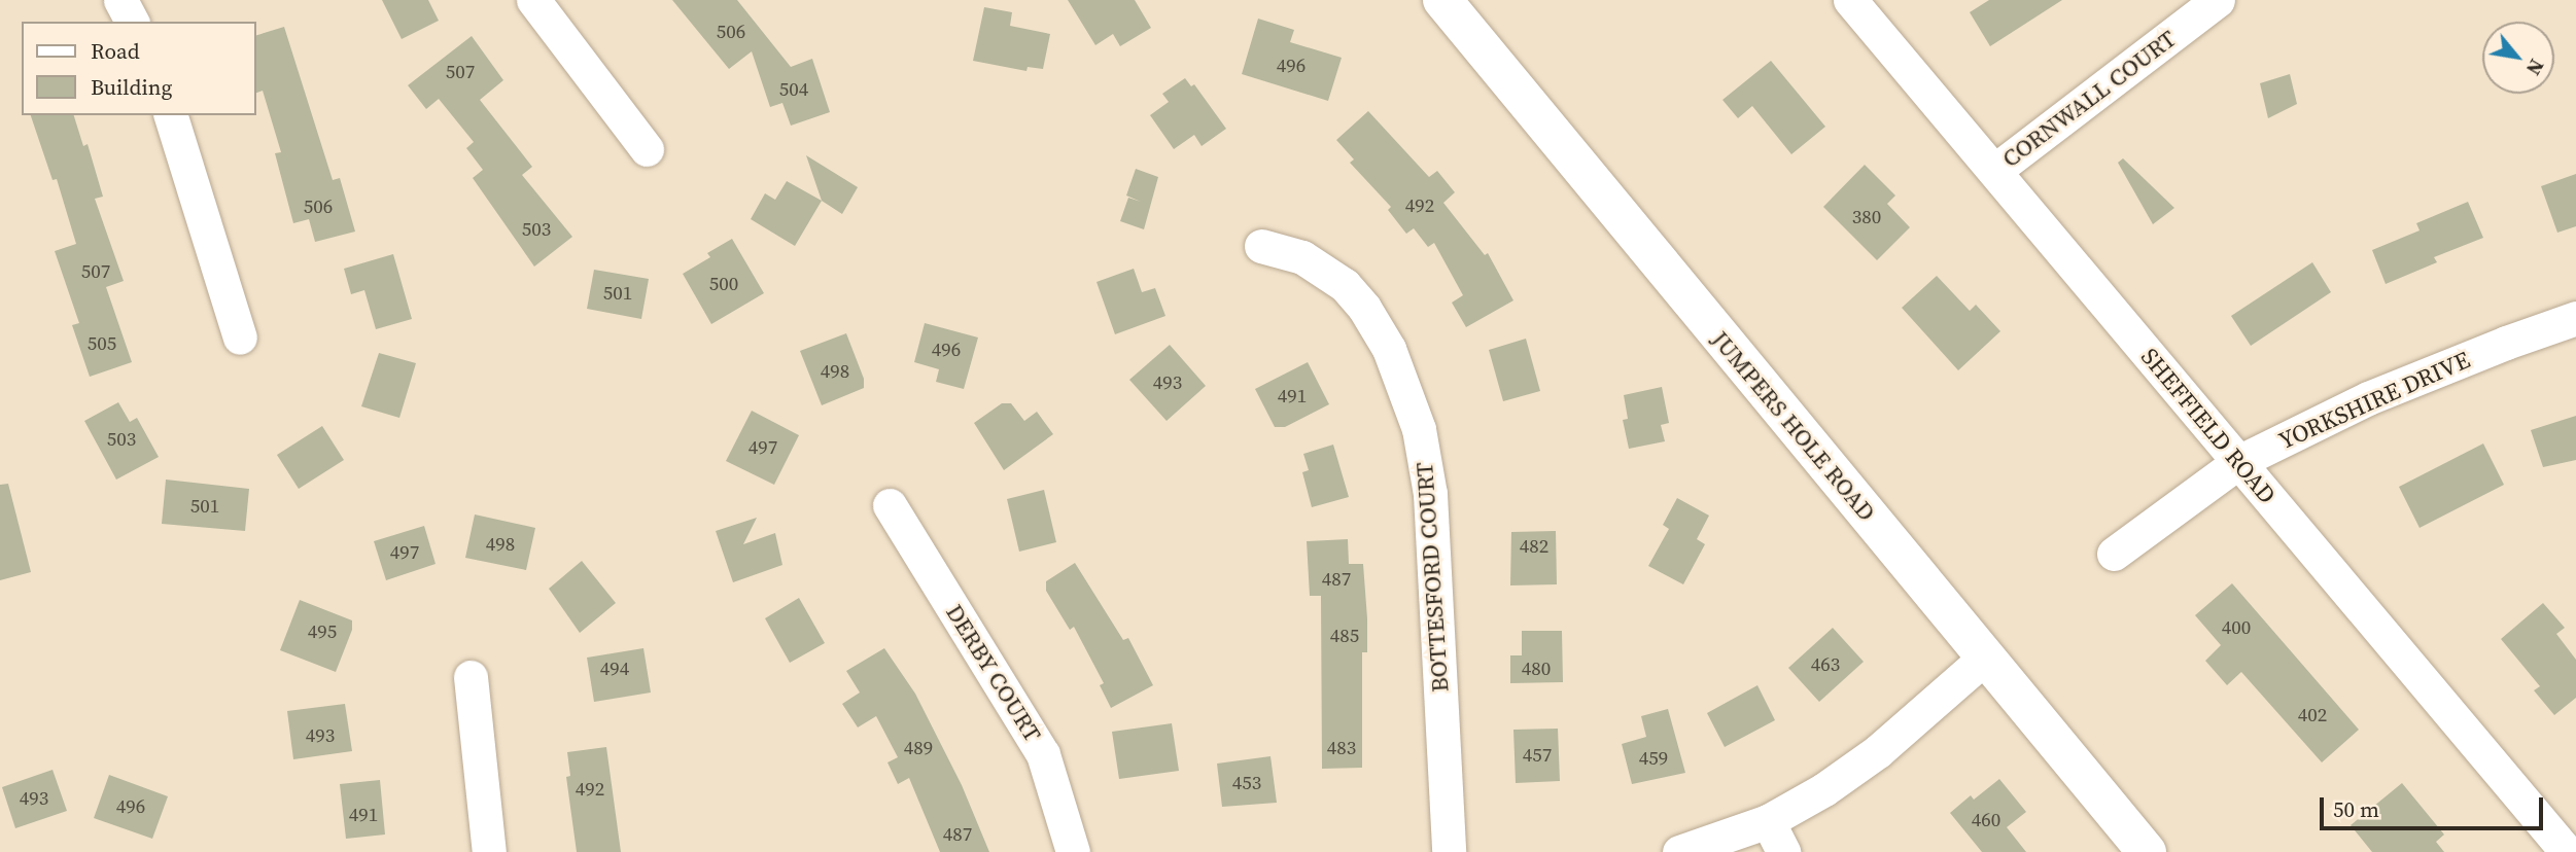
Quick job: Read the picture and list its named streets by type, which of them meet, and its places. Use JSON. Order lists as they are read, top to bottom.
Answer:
{
  "streets": {
    "main road": ["JUMPERS HOLE ROAD"],
    "street": [
      "CORNWALL COURT",
      "YORKSHIRE DRIVE",
      "SHEFFIELD ROAD",
      "BOTTESFORD COURT",
      "DERBY COURT"
    ]
  },
  "crossings": [
    ["CORNWALL COURT", "SHEFFIELD ROAD"],
    ["YORKSHIRE DRIVE", "SHEFFIELD ROAD"]
  ],
  "house_numbers": [
    "506",
    "496",
    "507",
    "504",
    "492",
    "506",
    "380",
    "503",
    "507",
    "500",
    "501",
    "505",
    "496",
    "498",
    "493",
    "491",
    "503",
    "497",
    "501",
    "498",
    "482",
    "497",
    "487",
    "400",
    "495",
    "485",
    "463",
    "494",
    "480",
    "402",
    "493",
    "489",
    "483",
    "457",
    "459",
    "453",
    "492",
    "493",
    "496",
    "491",
    "460",
    "487"
  ],
  "legend": ["Road", "Building"],
  "scale_bar": "50 m",
  "north": "bottom right"
}
